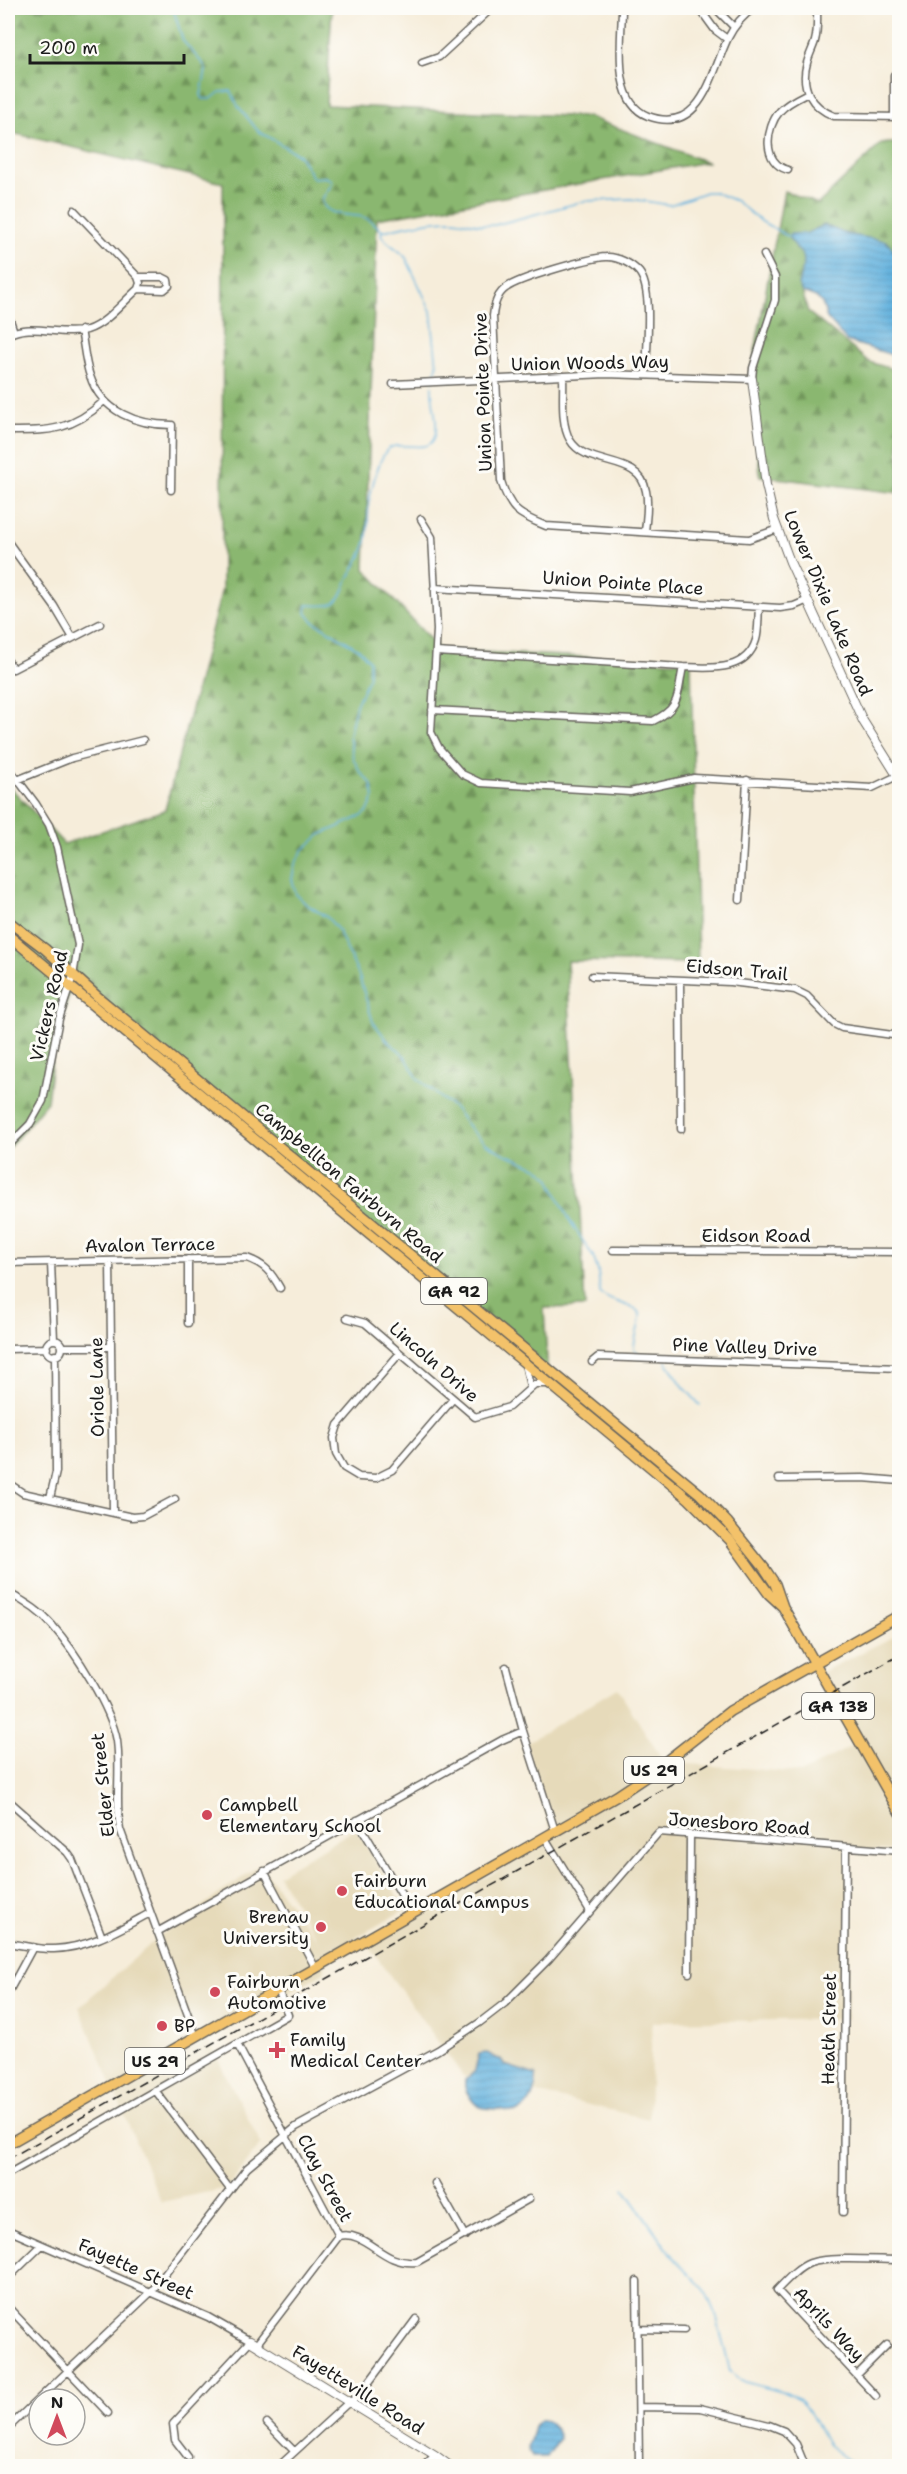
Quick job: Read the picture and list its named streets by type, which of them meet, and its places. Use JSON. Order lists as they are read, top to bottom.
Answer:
{
  "streets": {
    "main road": [
      "Campbellton Fairburn Road",
      "GA 92",
      "GA 138",
      "US 29"
    ],
    "street": [
      "Union Woods Way",
      "Union Pointe Drive",
      "Union Pointe Place",
      "Lower Dixie Lake Road",
      "Eidson Trail",
      "Vickers Road",
      "Eidson Road",
      "Avalon Terrace",
      "Pine Valley Drive",
      "Lincoln Drive",
      "Oriole Lane",
      "Elder Street",
      "Jonesboro Road",
      "Heath Street",
      "Clay Street",
      "Fayette Street",
      "Aprils Way",
      "Fayetteville Road"
    ]
  },
  "crossings": [
    ["Union Woods Way", "Union Pointe Drive"],
    ["Union Woods Way", "Lower Dixie Lake Road"],
    ["Union Pointe Drive", "Lower Dixie Lake Road"],
    ["Union Pointe Place", "Lower Dixie Lake Road"],
    ["Vickers Road", "Campbellton Fairburn Road"],
    ["Campbellton Fairburn Road", "GA 138"],
    ["Campbellton Fairburn Road", "US 29"],
    ["Avalon Terrace", "Oriole Lane"],
    ["GA 138", "US 29"],
    ["US 29", "Elder Street"],
    ["Jonesboro Road", "Heath Street"],
    ["Clay Street", "Fayette Street"],
    ["Clay Street", "Fayetteville Road"],
    ["Fayette Street", "Fayetteville Road"]
  ],
  "places": {
    "other": [
      "Campbell Elementary School",
      "Fairburn Educational Campus",
      "Brenau University",
      "Fairburn Automotive",
      "BP"
    ],
    "health": ["Family Medical Center"]
  },
  "scale_bar": "200 m",
  "north": "top"
}
